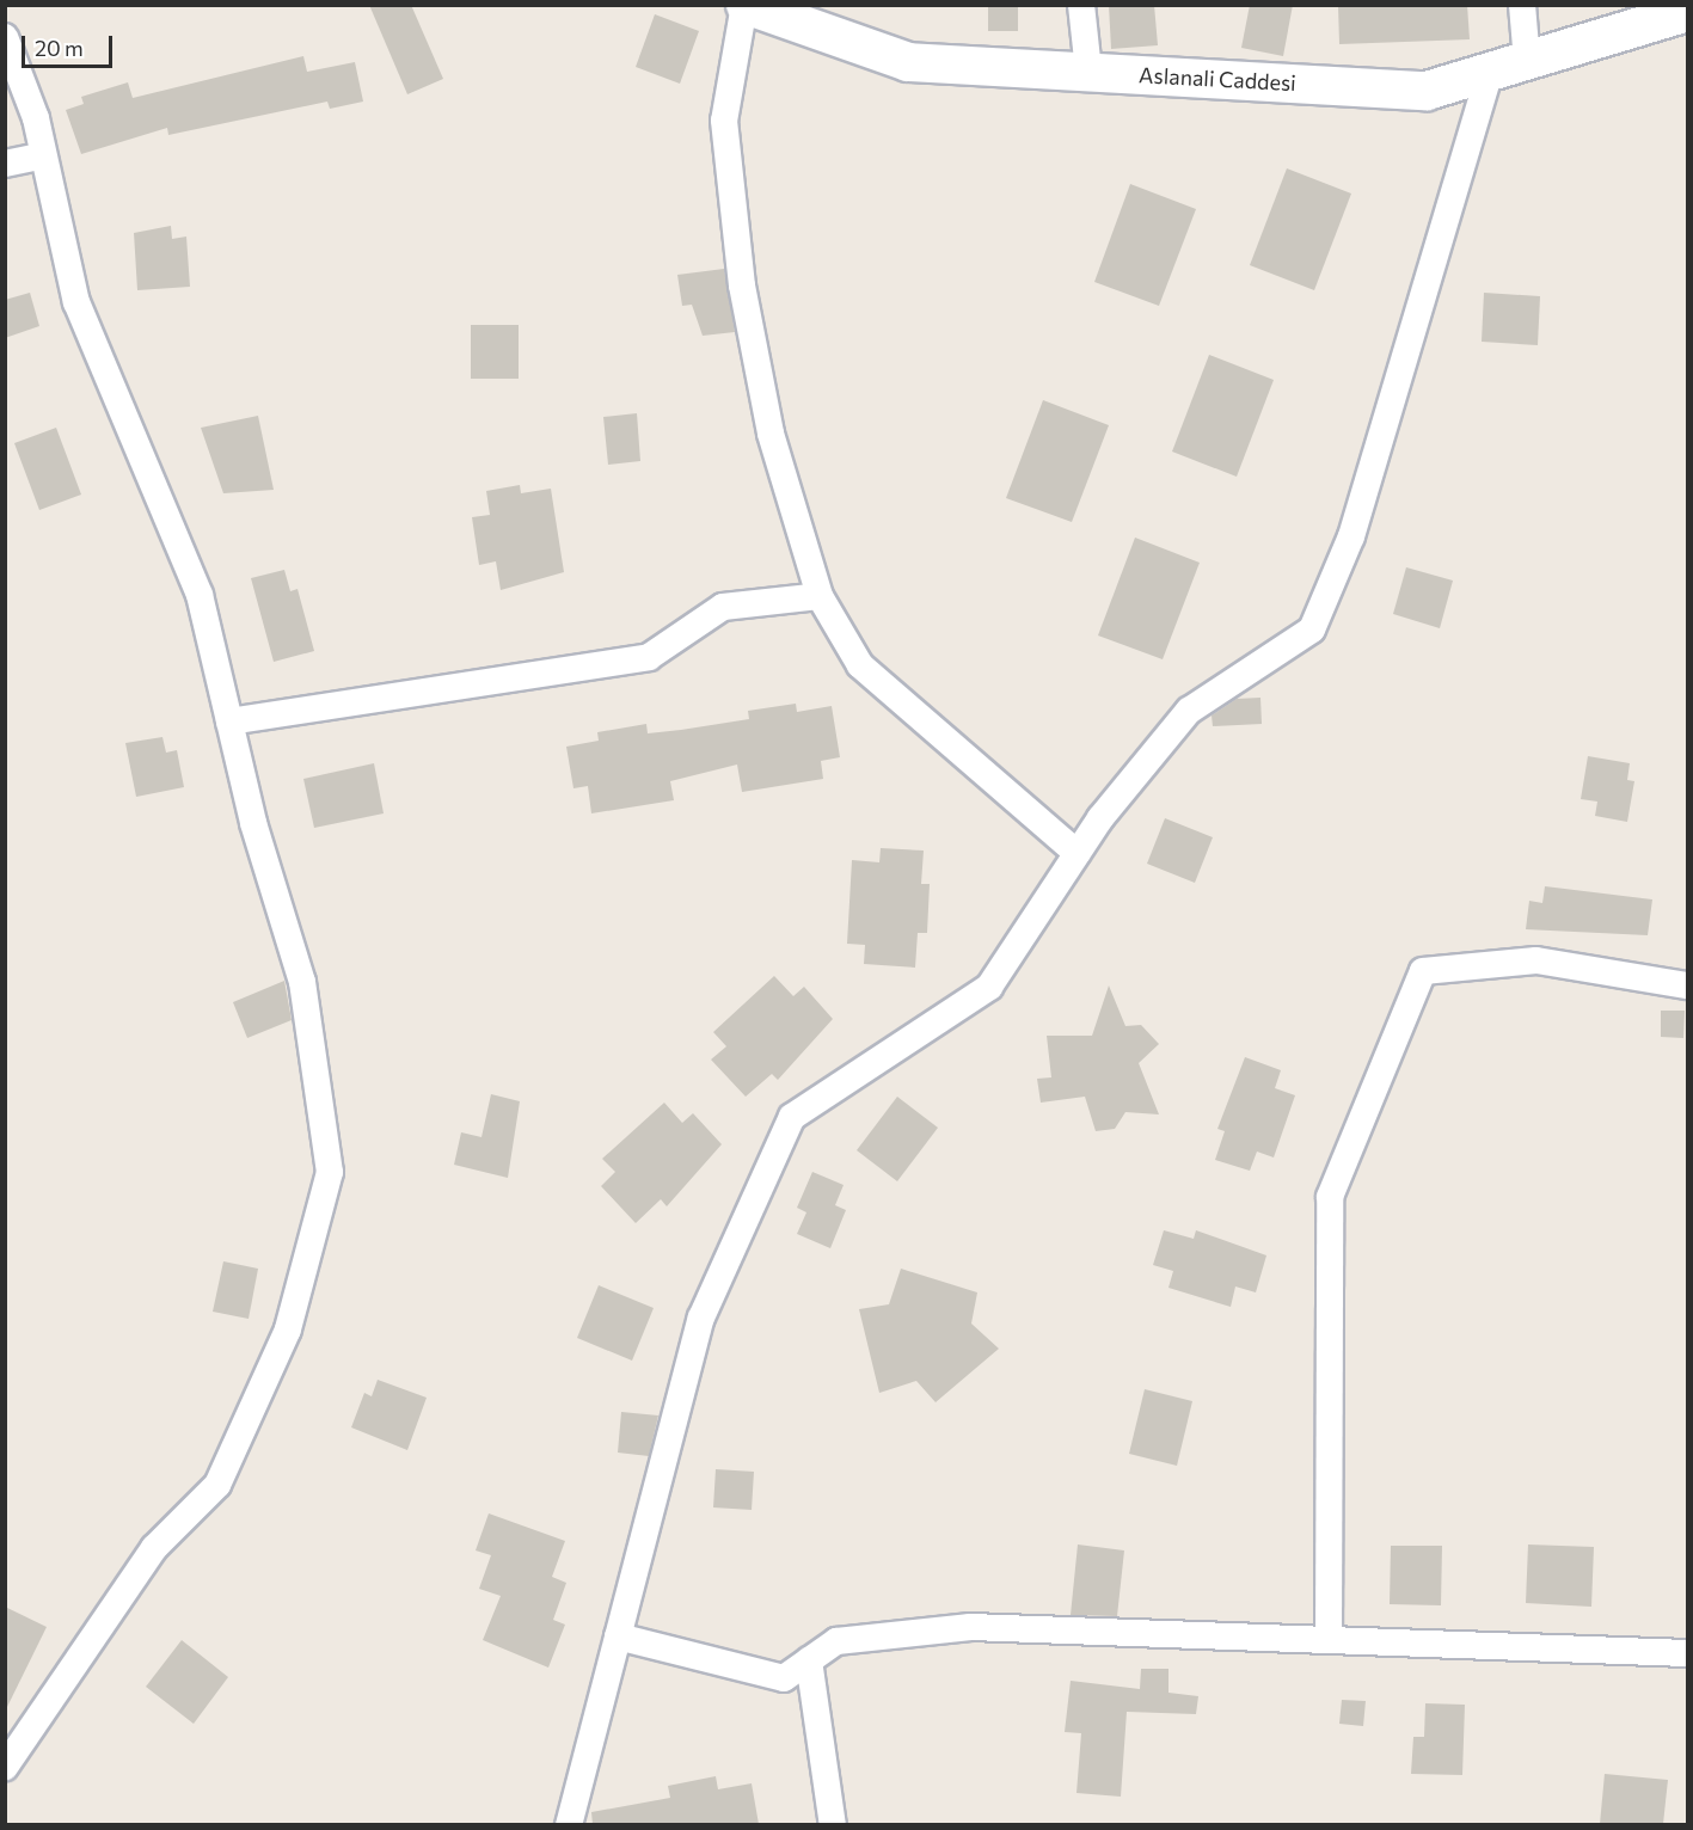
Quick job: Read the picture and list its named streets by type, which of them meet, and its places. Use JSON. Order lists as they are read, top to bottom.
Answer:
{
  "streets": {
    "street": ["Aslanali Caddesi"]
  },
  "scale_bar": "20 m"
}
